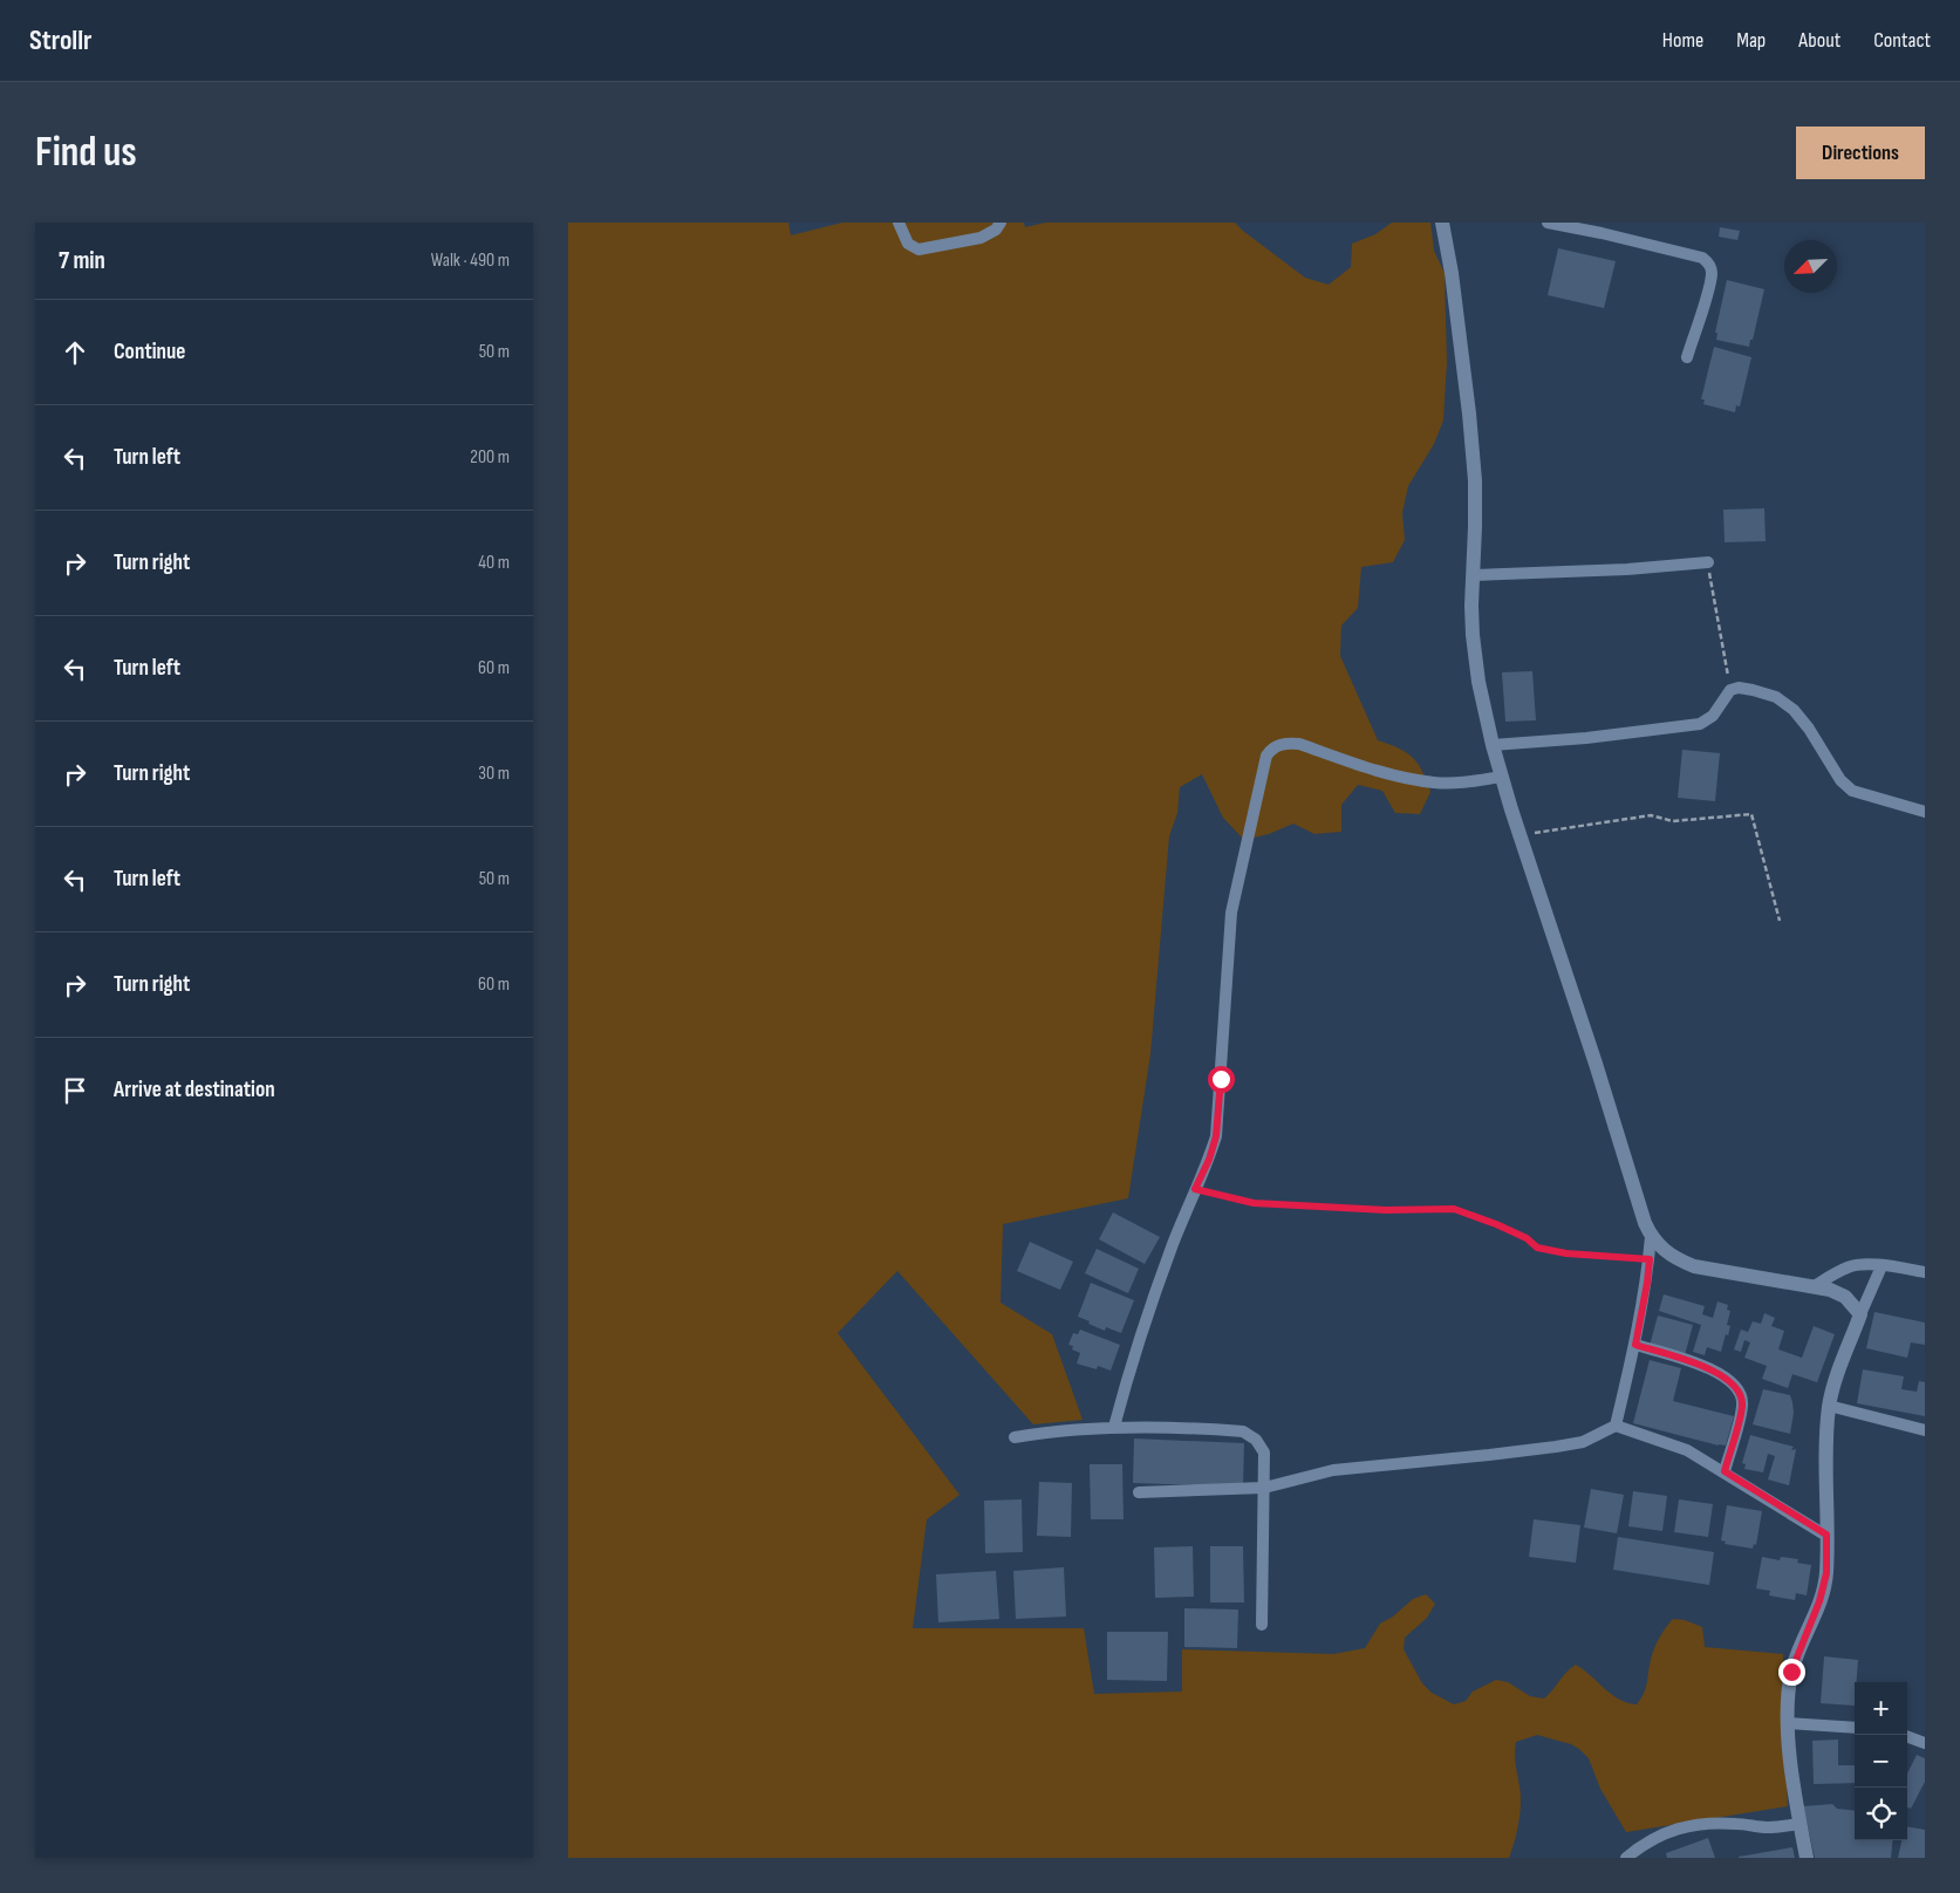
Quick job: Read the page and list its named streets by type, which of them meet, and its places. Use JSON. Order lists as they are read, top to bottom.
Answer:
{
  "north": "bottom left",
  "page": {
    "header": "Strollr",
    "nav": [
      "Home",
      "Map",
      "About",
      "Contact"
    ],
    "buttons": "Directions",
    "title": "Find us",
    "heading": ["7 min", "Walk · 490 m"],
    "list": [
      ["Continue", "50 m"],
      ["Turn left", "200 m"],
      ["Turn right", "40 m"],
      ["Turn left", "60 m"],
      ["Turn right", "30 m"],
      ["Turn left", "50 m"],
      ["Turn right", "60 m"],
      "Arrive at destination"
    ],
    "map_buttons": ["+", "−"]
  }
}
